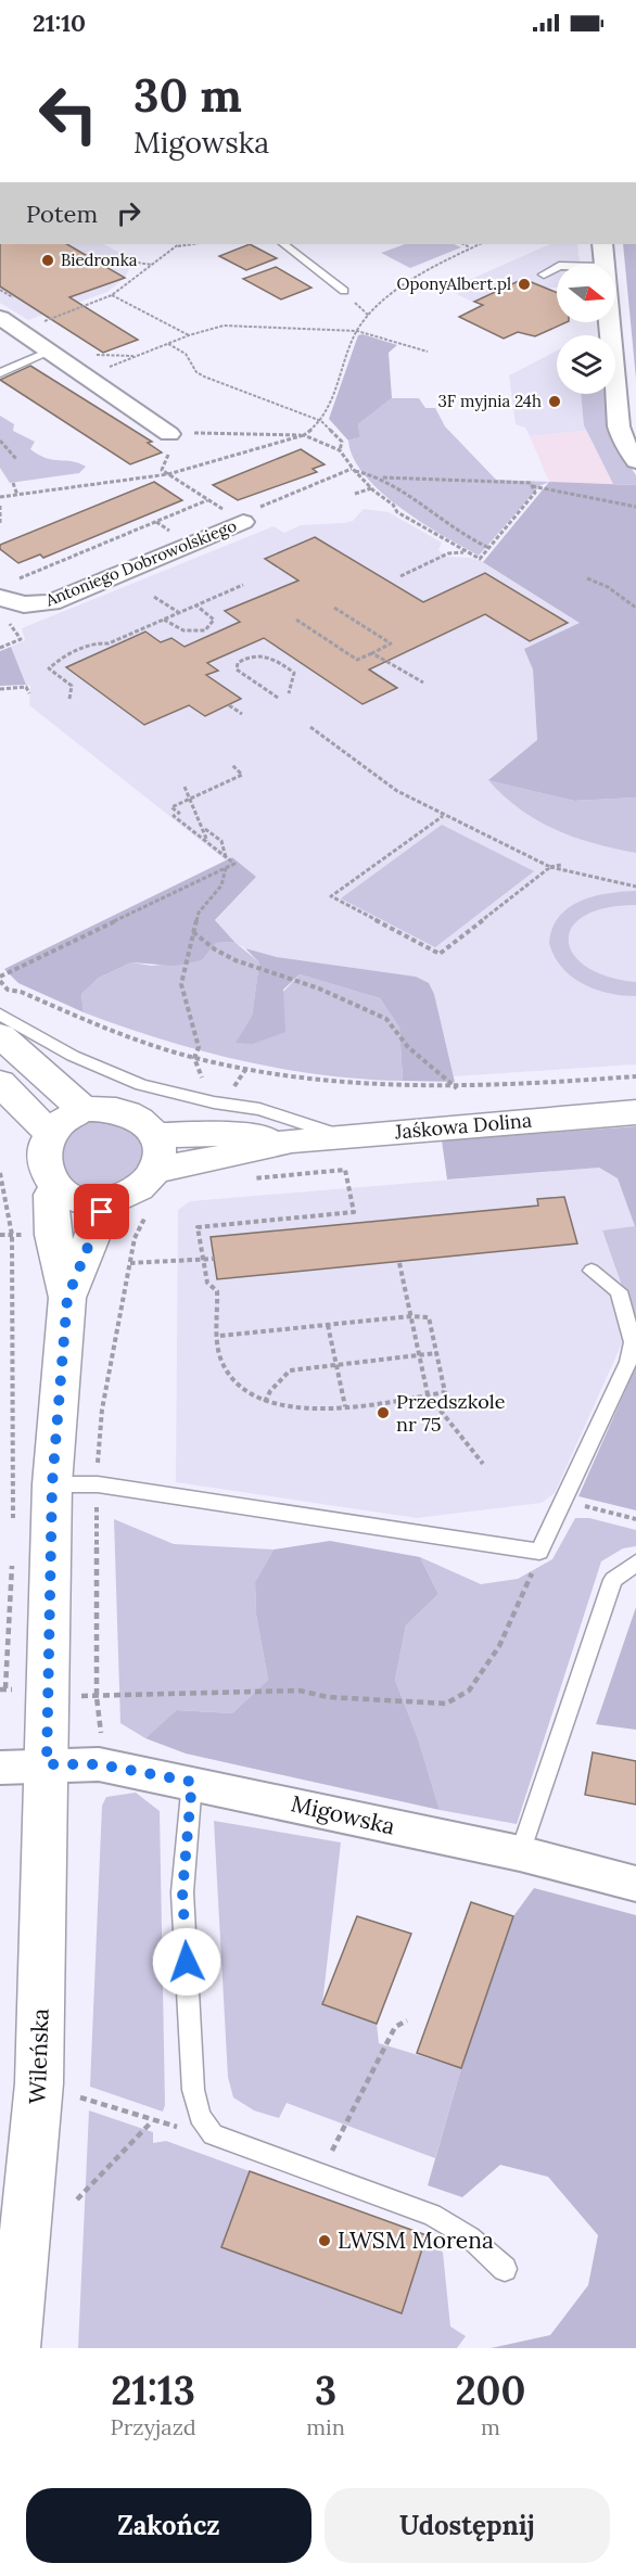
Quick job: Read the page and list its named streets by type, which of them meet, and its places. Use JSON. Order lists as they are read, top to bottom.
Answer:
{
  "streets": {
    "street": [
      "Antoniego Dobrowolskiego",
      "Jaśkowa Dolina",
      "Migowska",
      "Wileńska"
    ]
  },
  "crossings": [
    ["Jaśkowa Dolina", "Wileńska"],
    ["Migowska", "Wileńska"]
  ],
  "places": [
    "Biedronka",
    "OponyAlbert.pl",
    "3F myjnia 24h",
    "Przedszkole nr 75",
    "LWSM Morena"
  ],
  "north": "right",
  "page": {
    "status": "21:10",
    "turn": ["30 m", "Migowska"],
    "then": "Potem",
    "eta": [
      "21:13",
      "Przyjazd",
      "3",
      "min",
      "200",
      "m"
    ],
    "buttons": ["Zakończ", "Udostępnij"]
  }
}
